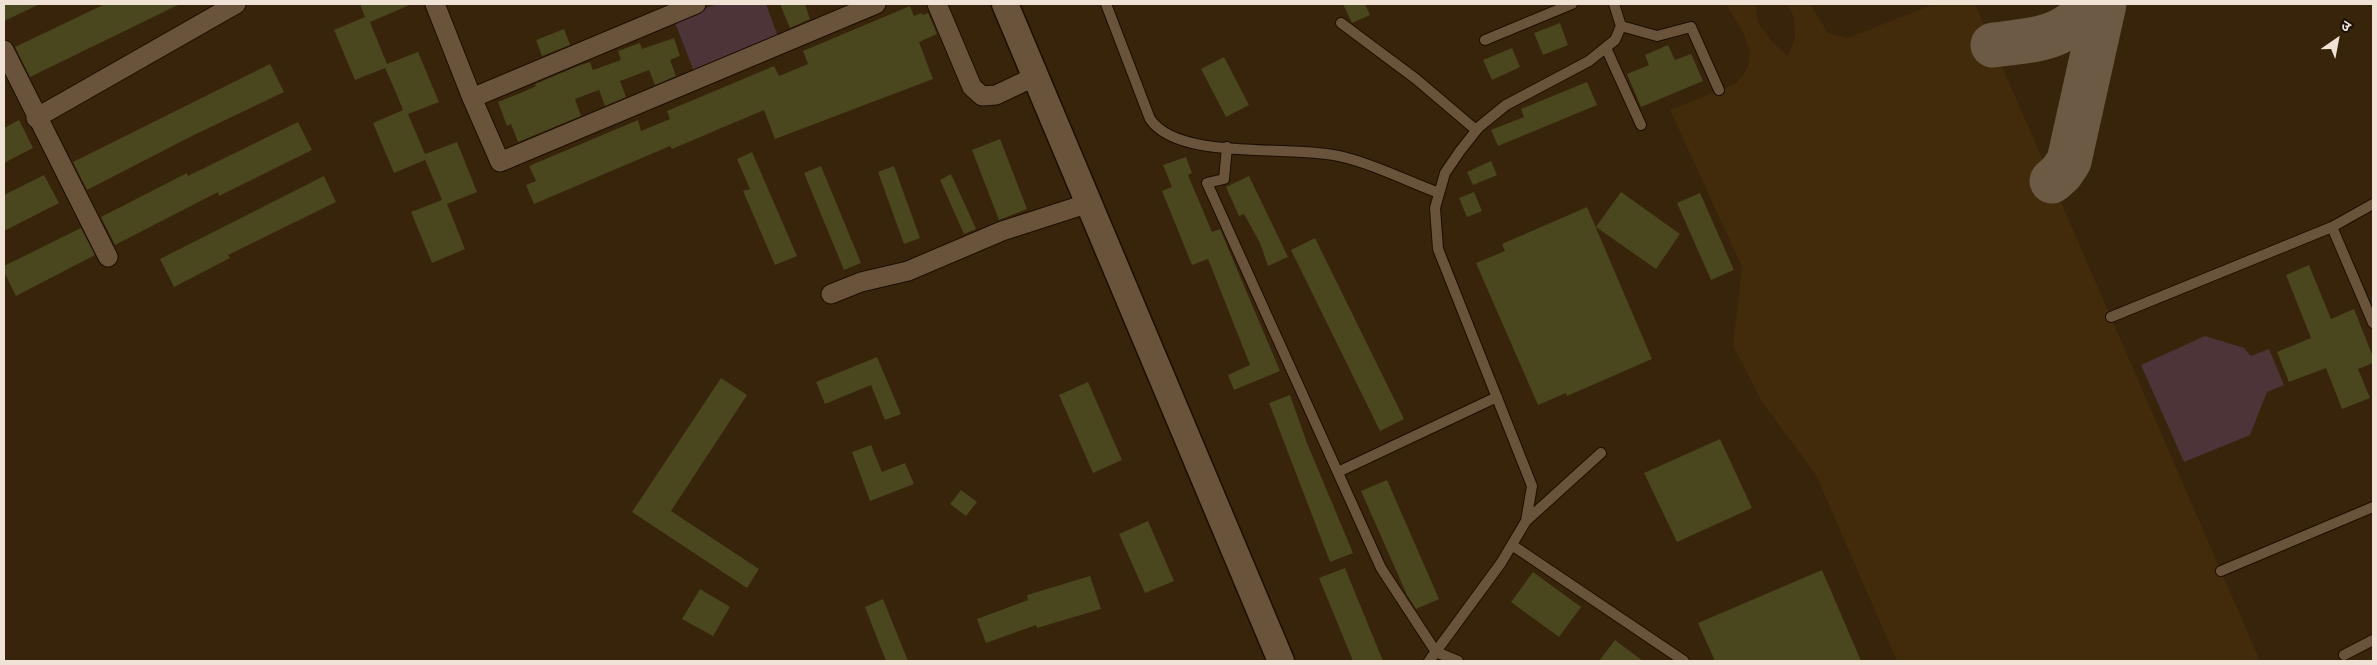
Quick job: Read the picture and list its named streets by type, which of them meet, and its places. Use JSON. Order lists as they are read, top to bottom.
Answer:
{
  "north": "top right"
}
